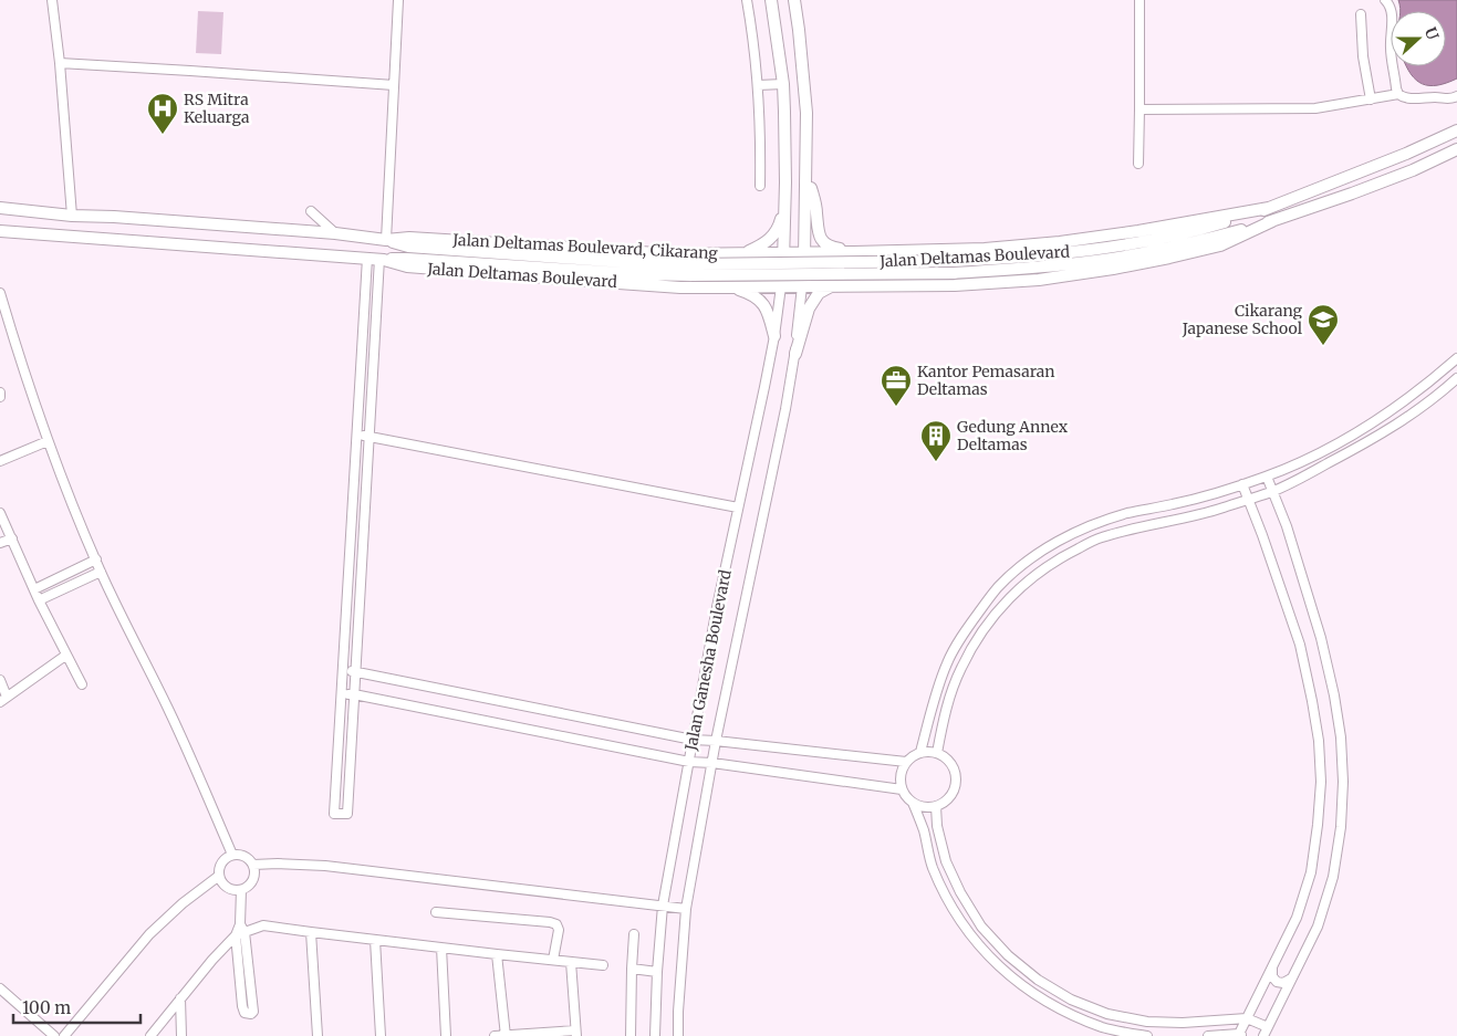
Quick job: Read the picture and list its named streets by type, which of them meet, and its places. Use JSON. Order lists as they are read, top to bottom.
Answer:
{
  "streets": {
    "main road": ["Jalan Deltamas Boulevard, Cikarang", "Jalan Deltamas Boulevard"],
    "street": ["Jalan Ganesha Boulevard"]
  },
  "crossings": [
    ["Jalan Deltamas Boulevard, Cikarang", "Jalan Deltamas Boulevard"],
    ["Jalan Deltamas Boulevard", "Jalan Ganesha Boulevard"]
  ],
  "places": {
    "hospital": ["RS Mitra Keluarga"],
    "school or university": ["Cikarang Japanese School"],
    "office": ["Kantor Pemasaran Deltamas"],
    "building": ["Gedung Annex Deltamas"]
  },
  "scale_bar": "100 m",
  "north": "right"
}
